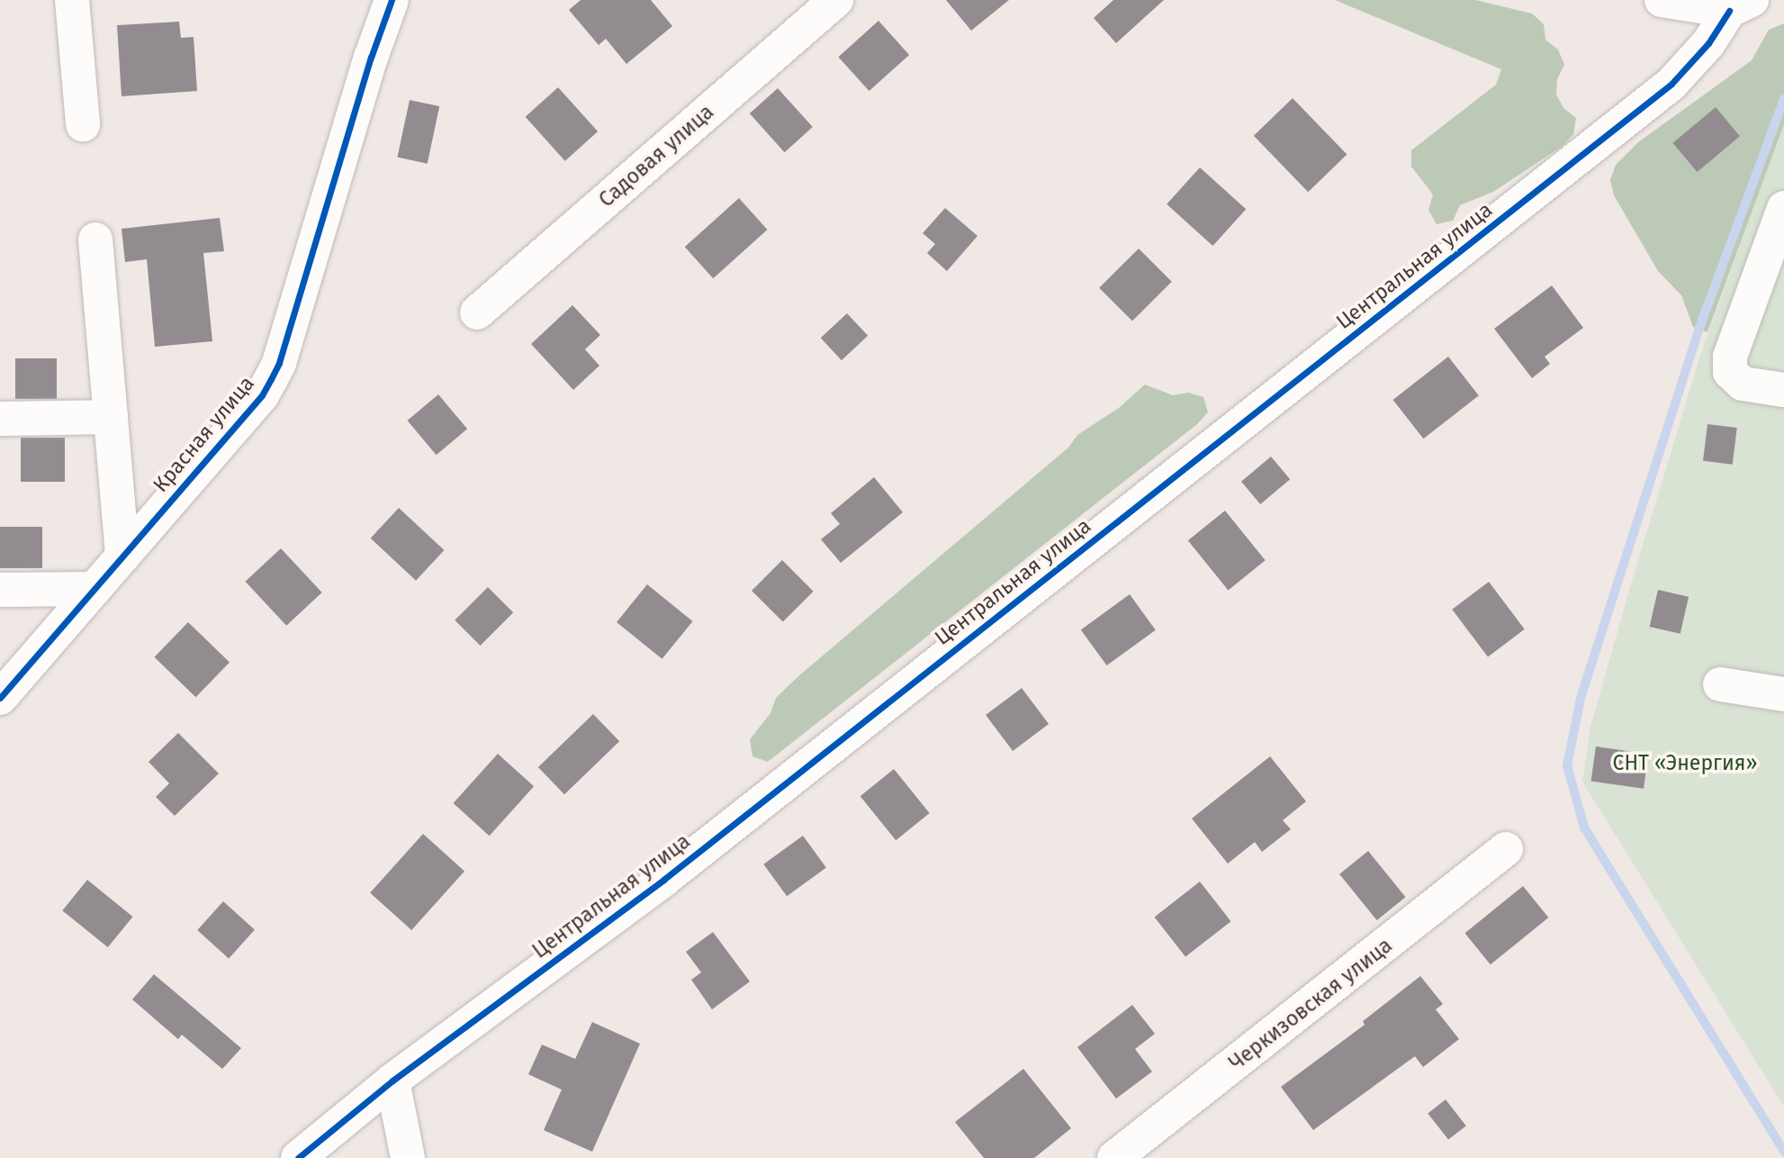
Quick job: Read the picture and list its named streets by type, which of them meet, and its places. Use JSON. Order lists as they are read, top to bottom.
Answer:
{
  "streets": {
    "street": [
      "Садовая улица",
      "Центральная улица",
      "Красная улица",
      "Черкизовская улица"
    ]
  },
  "parks": ["СНТ «Энергия»"]
}
